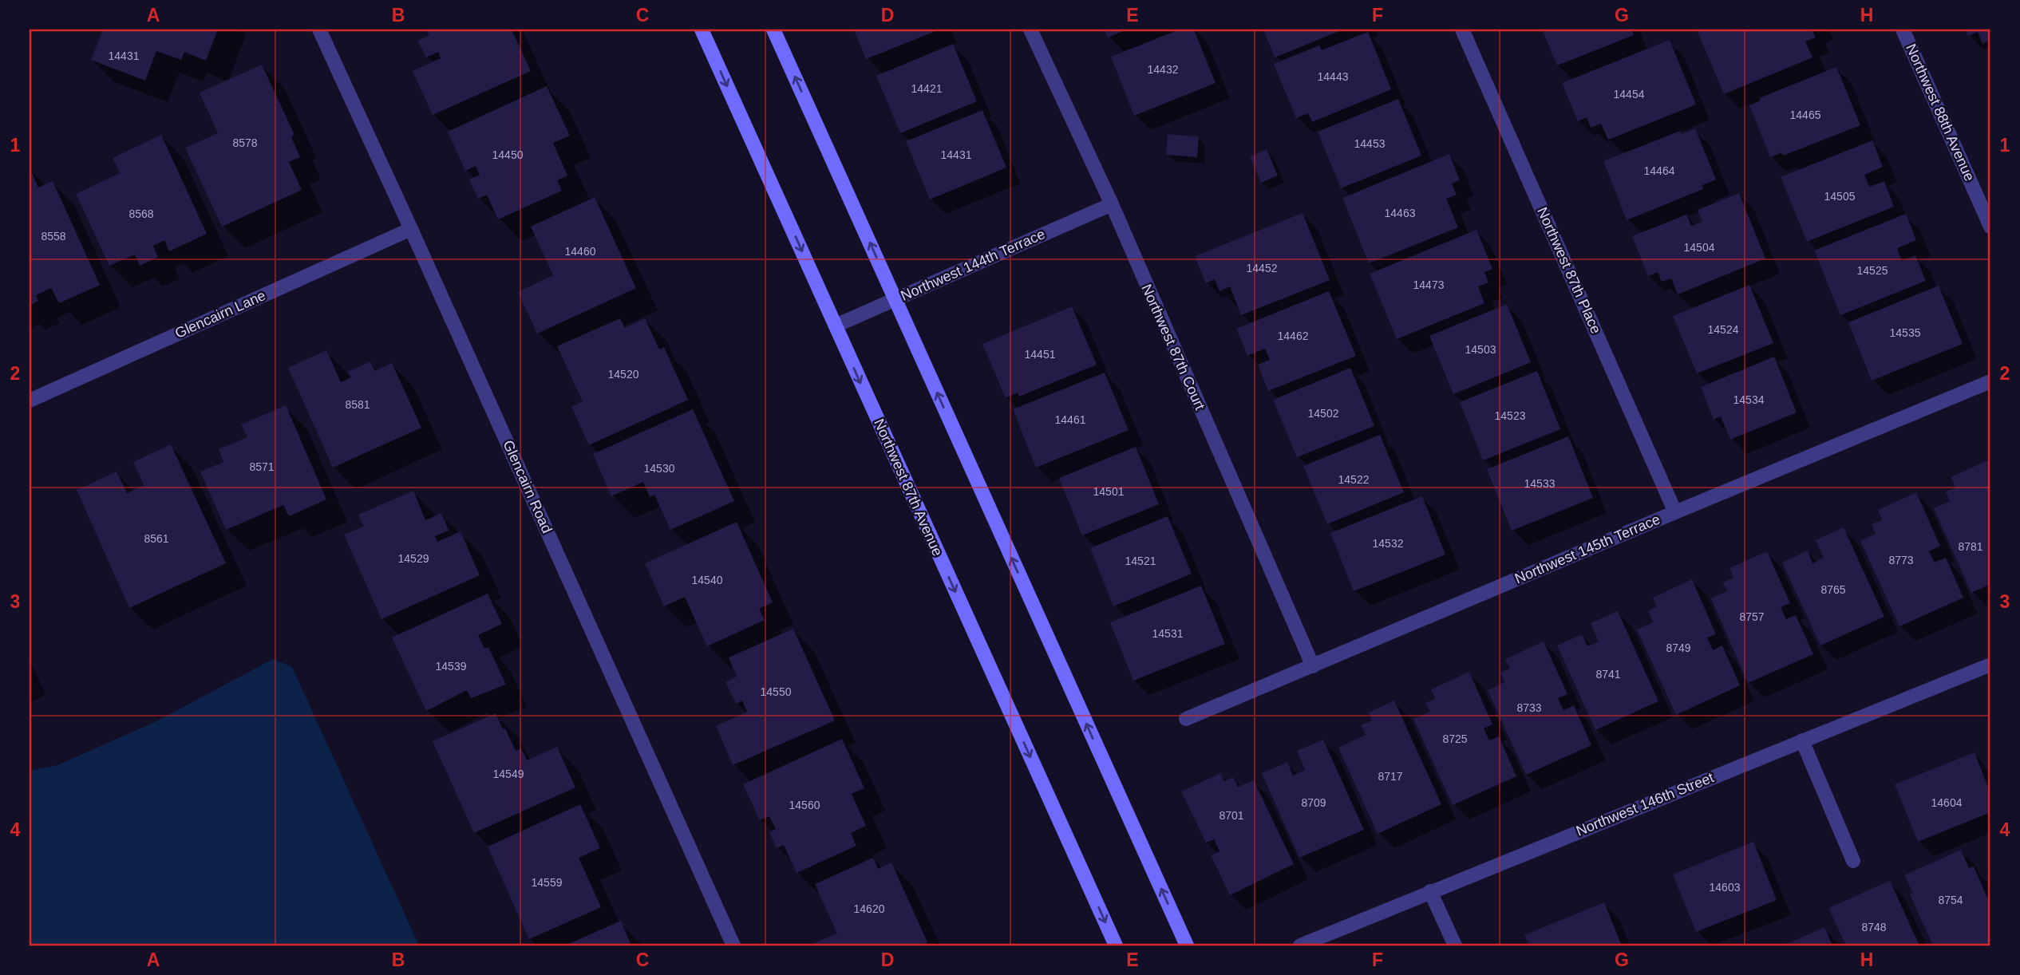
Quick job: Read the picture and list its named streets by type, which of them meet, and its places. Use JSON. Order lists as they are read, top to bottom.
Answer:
{
  "streets": {
    "main road": ["Northwest 87th Avenue"],
    "street": [
      "Northwest 88th Avenue",
      "Northwest 144th Terrace",
      "Northwest 87th Place",
      "Glencairn Lane",
      "Northwest 87th Court",
      "Glencairn Road",
      "Northwest 145th Terrace",
      "Northwest 146th Street"
    ]
  },
  "crossings": [
    ["Northwest 144th Terrace", "Northwest 87th Court"],
    ["Northwest 144th Terrace", "Northwest 87th Avenue"],
    ["Northwest 87th Place", "Northwest 145th Terrace"],
    ["Glencairn Lane", "Glencairn Road"],
    ["Northwest 87th Court", "Northwest 145th Terrace"]
  ],
  "house_numbers": [
    "14431",
    "14432",
    "14443",
    "14421",
    "14454",
    "14465",
    "8578",
    "14453",
    "14450",
    "14431",
    "14464",
    "14505",
    "14463",
    "8568",
    "8558",
    "14504",
    "14460",
    "14452",
    "14525",
    "14473",
    "14524",
    "14535",
    "14462",
    "14503",
    "14451",
    "14520",
    "14534",
    "8581",
    "14502",
    "14523",
    "14461",
    "8571",
    "14530",
    "14522",
    "14533",
    "14501",
    "8561",
    "14532",
    "8781",
    "14529",
    "8773",
    "14521",
    "14540",
    "8765",
    "8757",
    "14531",
    "8749",
    "14539",
    "8741",
    "14550",
    "8733",
    "8725",
    "14549",
    "8717",
    "8709",
    "14604",
    "14560",
    "8701",
    "14559",
    "14603",
    "8754",
    "14620",
    "8748"
  ],
  "grid": {
    "columns": [
      "A",
      "B",
      "C",
      "D",
      "E",
      "F",
      "G",
      "H"
    ],
    "rows": [
      "1",
      "2",
      "3",
      "4"
    ]
  }
}
